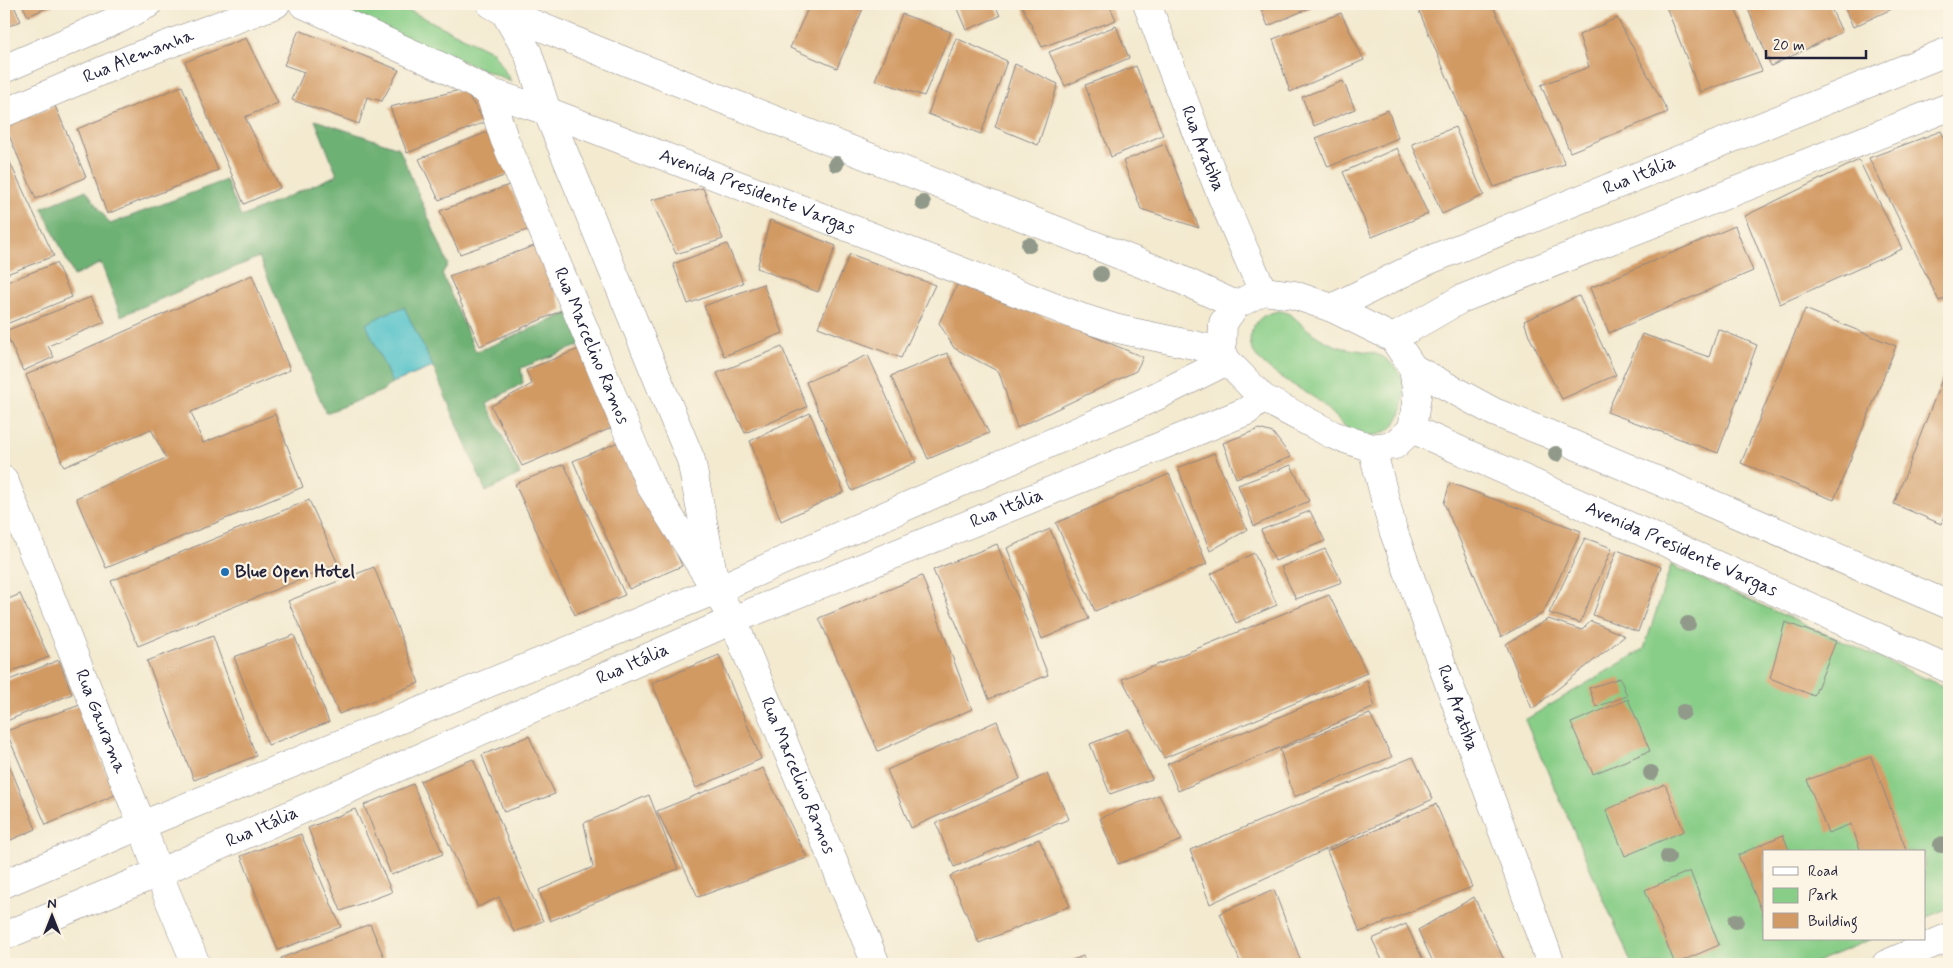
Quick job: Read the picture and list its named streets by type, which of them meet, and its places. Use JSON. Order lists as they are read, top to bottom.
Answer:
{
  "streets": {
    "main road": [
      "Rua Alemanha",
      "Rua Aratiba",
      "Rua Itália",
      "Avenida Presidente Vargas",
      "Rua Marcelino Ramos",
      "Rua Gaurama"
    ]
  },
  "crossings": [
    ["Rua Itália", "Avenida Presidente Vargas"],
    ["Rua Itália", "Rua Marcelino Ramos"],
    ["Rua Itália", "Rua Gaurama"],
    ["Avenida Presidente Vargas", "Rua Marcelino Ramos"]
  ],
  "places": ["Blue Open Hotel"],
  "legend": ["Road", "Park", "Building"],
  "scale_bar": "20 m",
  "north": "top"
}
